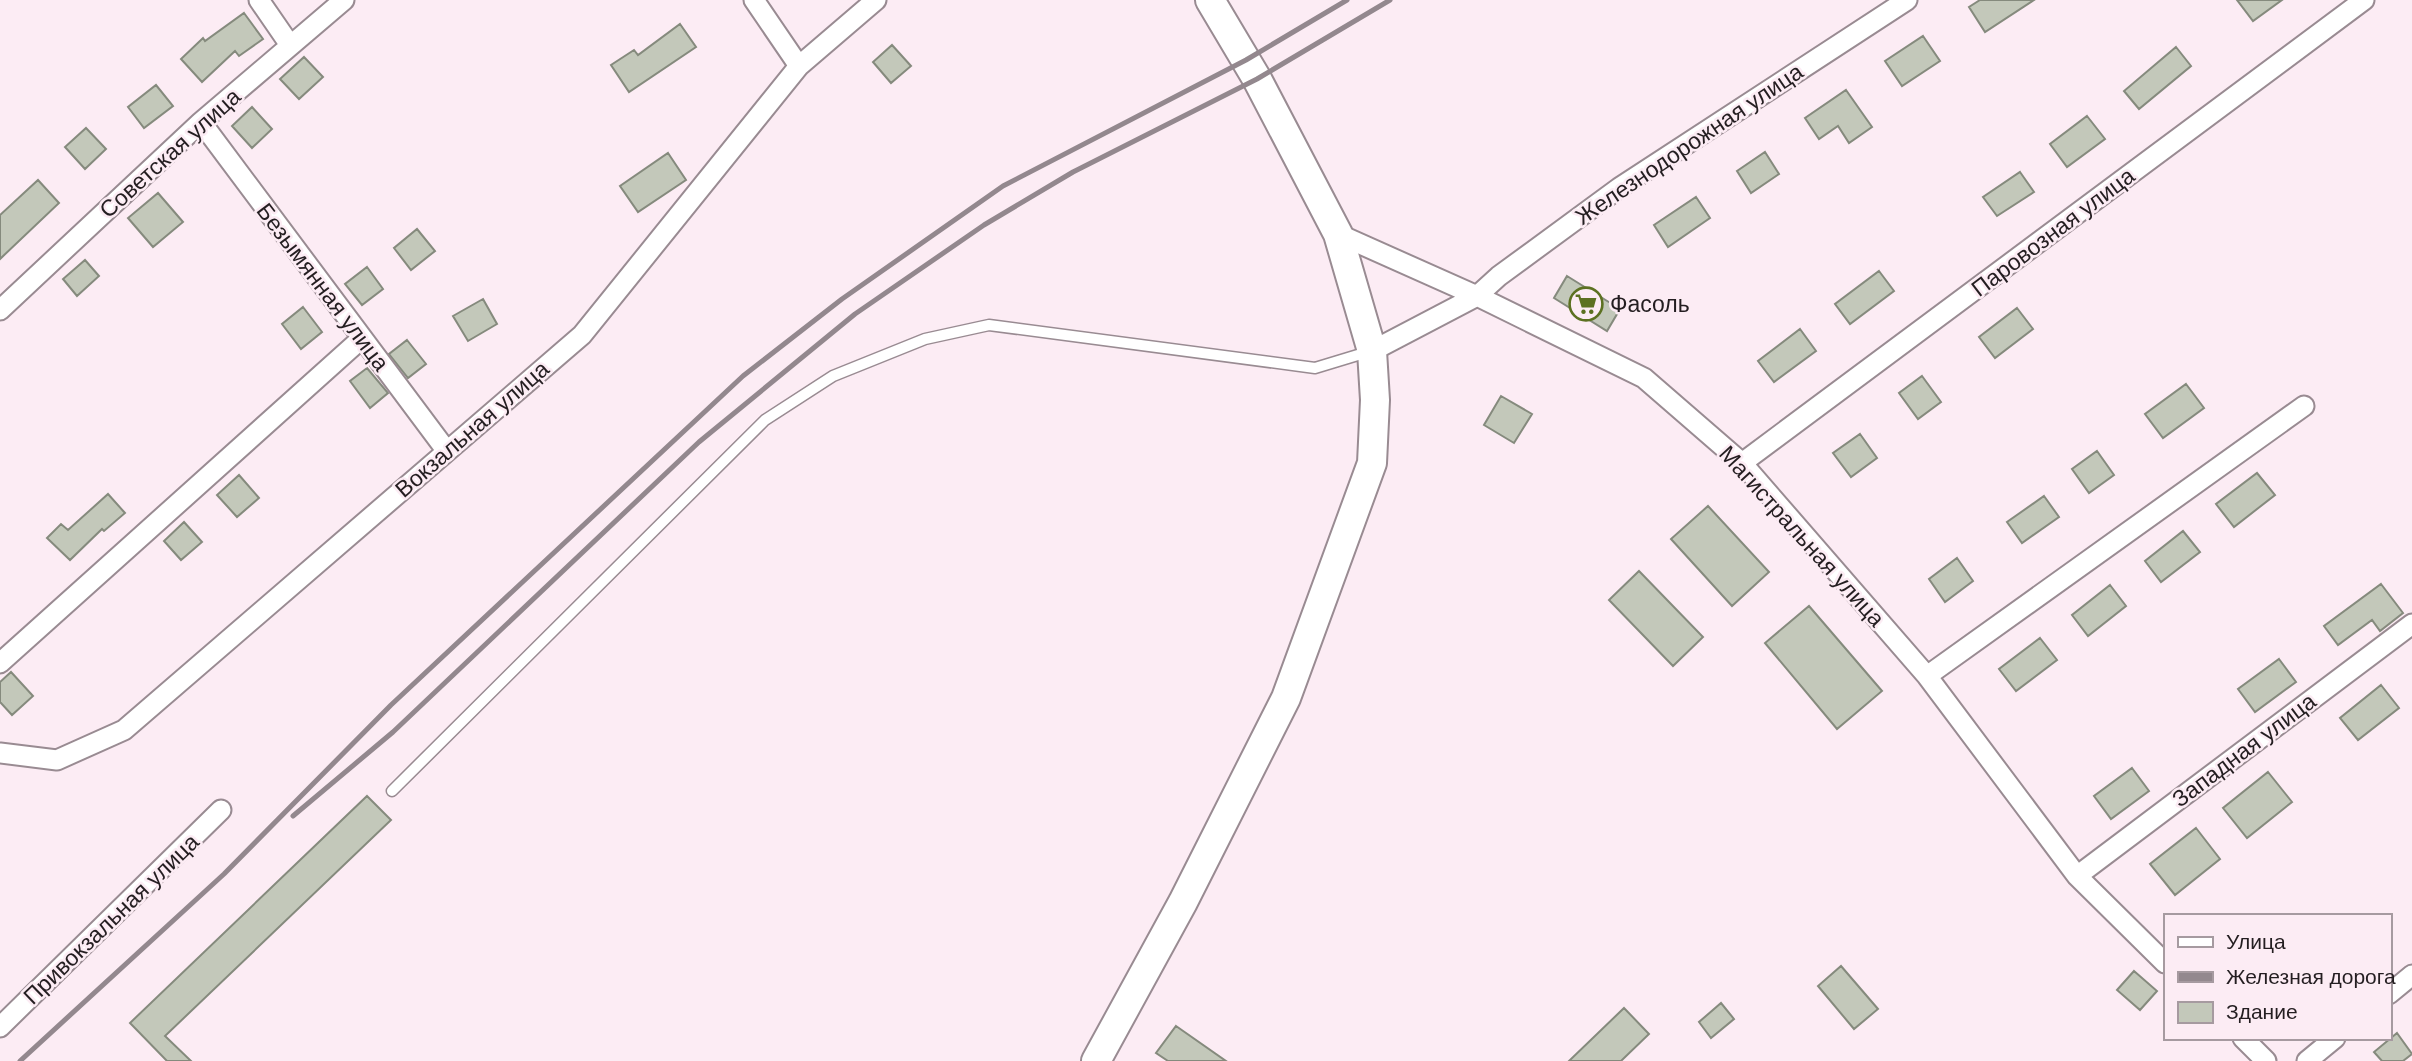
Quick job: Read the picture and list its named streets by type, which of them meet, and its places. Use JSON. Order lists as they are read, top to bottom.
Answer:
{
  "streets": {
    "street": [
      "Железнодорожная улица",
      "Советская улица",
      "Паровозная улица",
      "Безымянная улица",
      "Вокзальная улица",
      "Магистральная улица",
      "Западная улица",
      "Привокзальная улица"
    ]
  },
  "crossings": [
    ["Железнодорожная улица", "Магистральная улица"],
    ["Советская улица", "Безымянная улица"],
    ["Паровозная улица", "Магистральная улица"],
    ["Безымянная улица", "Вокзальная улица"],
    ["Магистральная улица", "Западная улица"]
  ],
  "places": {
    "supermarket": ["Фасоль"]
  },
  "legend": ["Улица", "Железная дорога", "Здание"]
}
